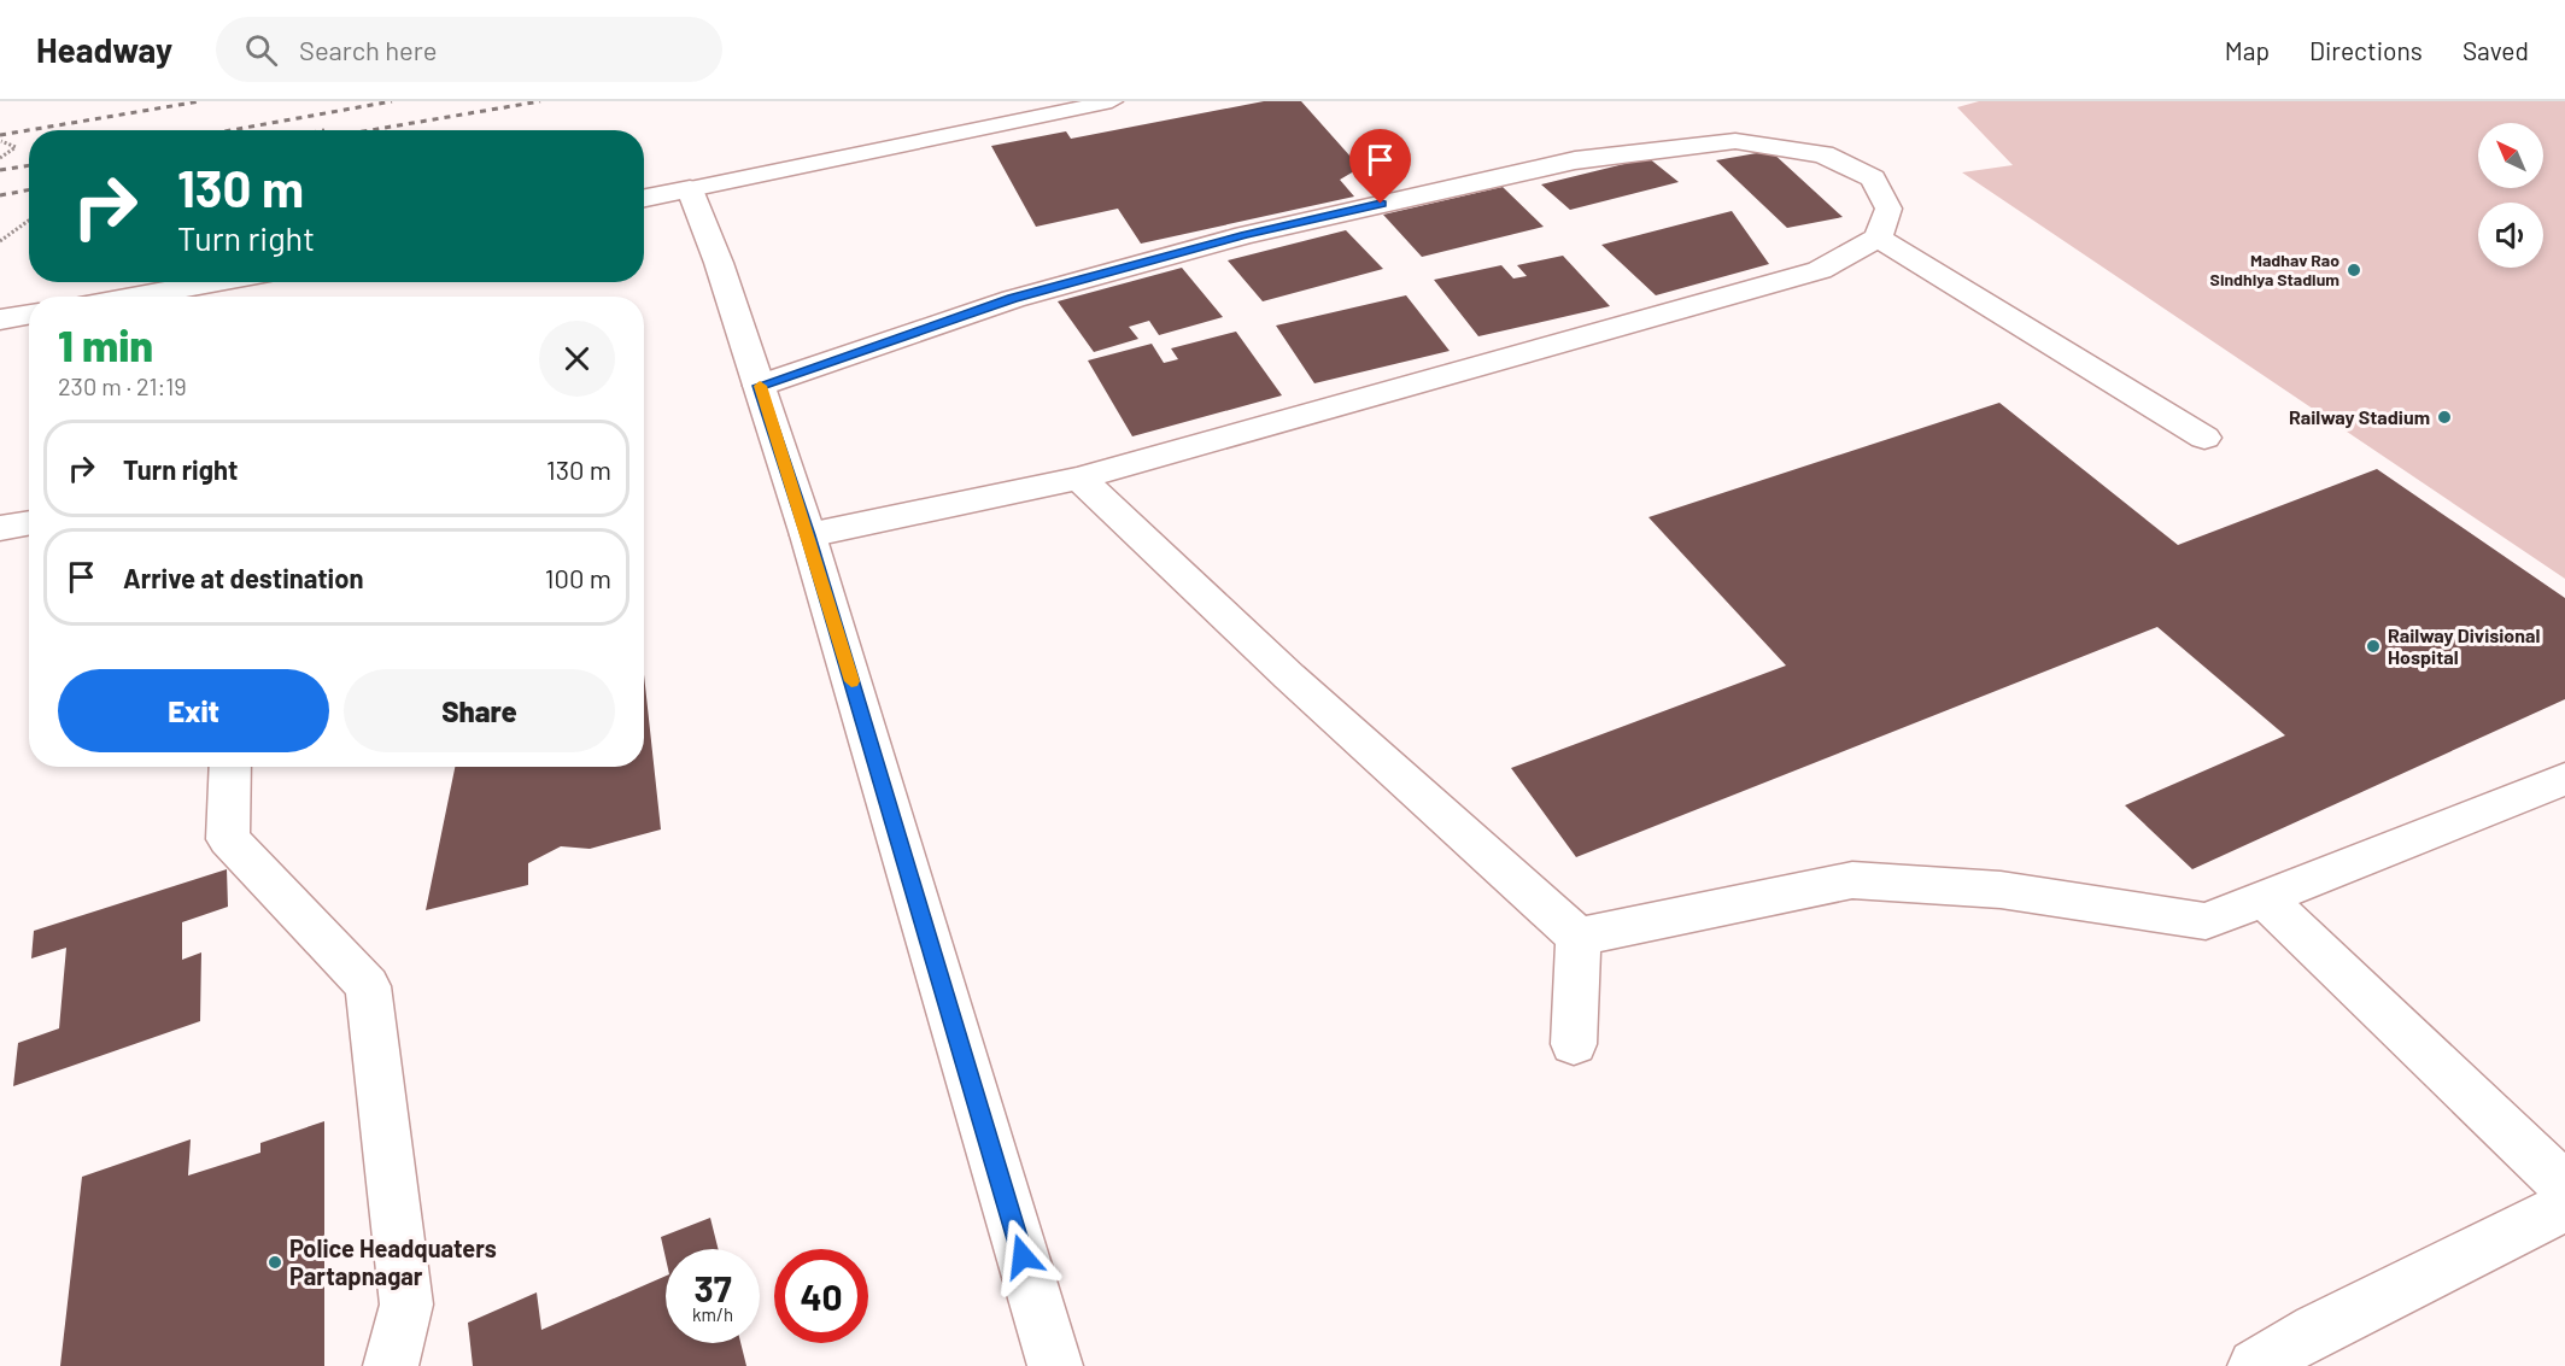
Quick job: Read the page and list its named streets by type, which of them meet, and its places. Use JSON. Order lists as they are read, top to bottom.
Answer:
{
  "places": [
    "Madhav Rao Sindhiya Stadium",
    "Railway Stadium",
    "Railway Divisional Hospital",
    "Police Headquaters Partapnagar"
  ],
  "north": "top left",
  "page": {
    "header": "Headway",
    "search": "Search here",
    "nav": ["Map", "Directions", "Saved"],
    "turn": ["130 m", "Turn right"],
    "heading": ["1 min", "230 m · 21:19"],
    "list": [
      {
        "name": "Turn right",
        "value": "130 m"
      },
      {
        "name": "Arrive at destination",
        "value": "100 m"
      }
    ],
    "buttons": ["Exit", "Share"],
    "speed": "37 km/h",
    "limit": "40"
  }
}
